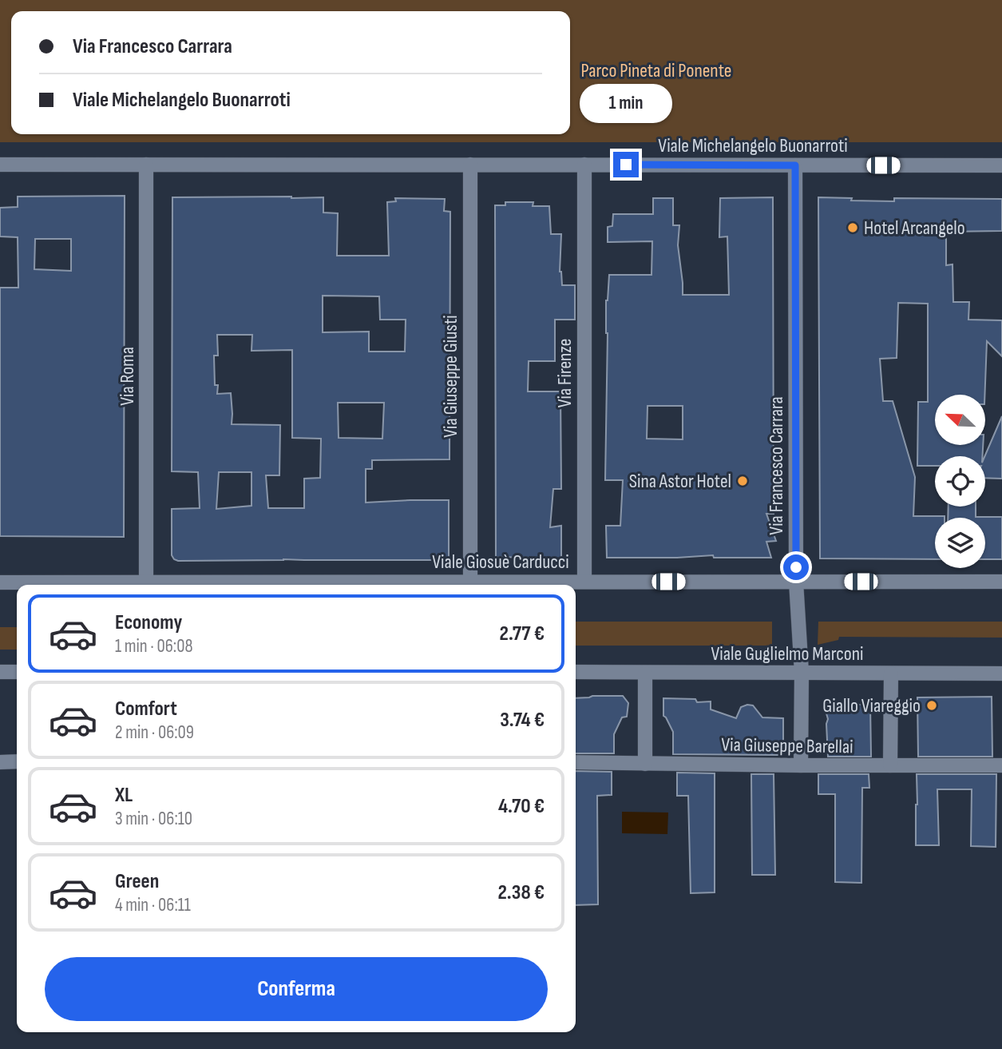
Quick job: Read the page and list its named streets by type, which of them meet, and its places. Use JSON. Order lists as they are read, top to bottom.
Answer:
{
  "streets": {
    "street": [
      "Viale Michelangelo Buonarroti",
      "Via Firenze",
      "Via Roma",
      "Via Giuseppe Giusti",
      "Via Francesco Carrara",
      "Viale Giosuè Carducci",
      "Viale Guglielmo Marconi",
      "Via Giuseppe Barellai"
    ]
  },
  "crossings": [
    ["Viale Michelangelo Buonarroti", "Via Firenze"],
    ["Viale Michelangelo Buonarroti", "Via Roma"],
    ["Viale Michelangelo Buonarroti", "Via Giuseppe Giusti"],
    ["Viale Michelangelo Buonarroti", "Via Francesco Carrara"],
    ["Via Firenze", "Viale Giosuè Carducci"],
    ["Via Roma", "Viale Giosuè Carducci"],
    ["Via Giuseppe Giusti", "Viale Giosuè Carducci"],
    ["Via Francesco Carrara", "Viale Giosuè Carducci"],
    ["Via Francesco Carrara", "Viale Guglielmo Marconi"],
    ["Via Francesco Carrara", "Via Giuseppe Barellai"]
  ],
  "parks": ["Parco Pineta di Ponente"],
  "places": ["Hotel Arcangelo", "Sina Astor Hotel", "Giallo Viareggio"],
  "north": "top left",
  "page": {
    "banner": ["Via Francesco Carrara", "Viale Michelangelo Buonarroti"],
    "bubble": "1 min",
    "list": [
      {
        "name": "Economy",
        "note": "1 min · 06:08",
        "value": "2.77 €"
      },
      {
        "name": "Comfort",
        "note": "2 min · 06:09",
        "value": "3.74 €"
      },
      {
        "name": "XL",
        "note": "3 min · 06:10",
        "value": "4.70 €"
      },
      {
        "name": "Green",
        "note": "4 min · 06:11",
        "value": "2.38 €"
      }
    ],
    "buttons": "Conferma"
  }
}
